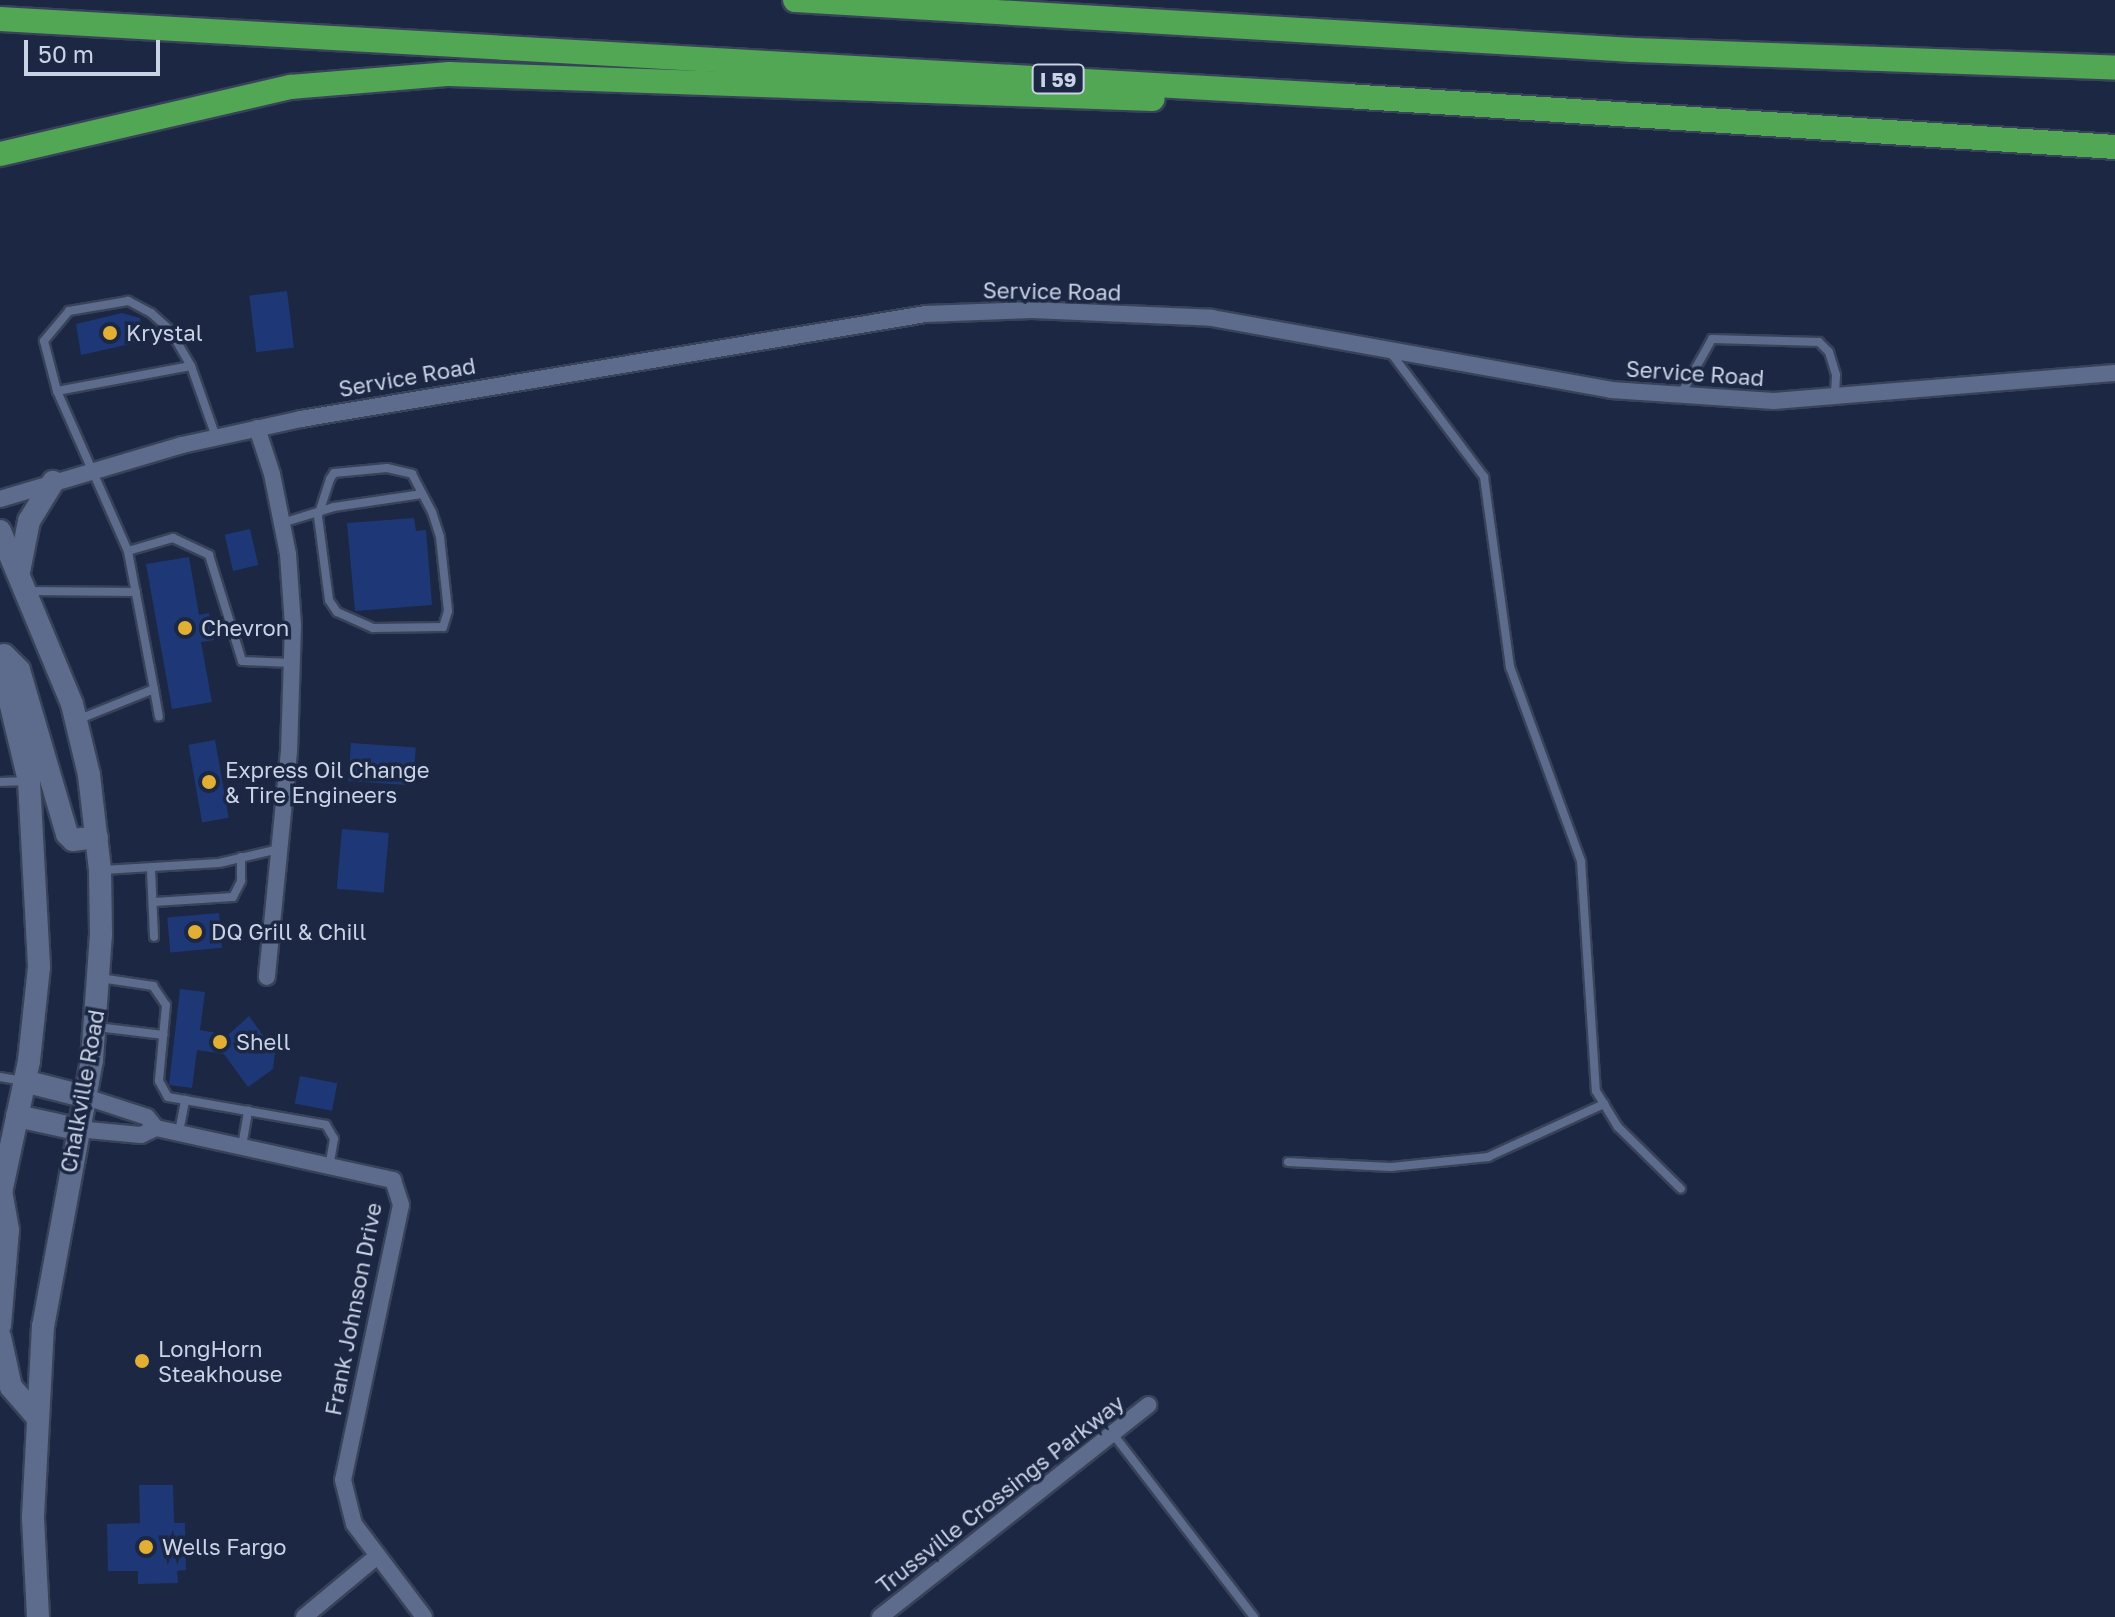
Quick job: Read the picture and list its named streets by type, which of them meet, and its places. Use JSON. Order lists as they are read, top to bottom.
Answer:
{
  "streets": {
    "highway": ["I 59"],
    "main road": ["Chalkville Road"],
    "street": ["Service Road", "Frank Johnson Drive", "Trussville Crossings Parkway"]
  },
  "crossings": [
    ["Chalkville Road", "Frank Johnson Drive"]
  ],
  "places": [
    "Krystal",
    "Chevron",
    "Express Oil Change & Tire Engineers",
    "DQ Grill & Chill",
    "Shell",
    "LongHorn Steakhouse",
    "Wells Fargo"
  ],
  "scale_bar": "50 m"
}
